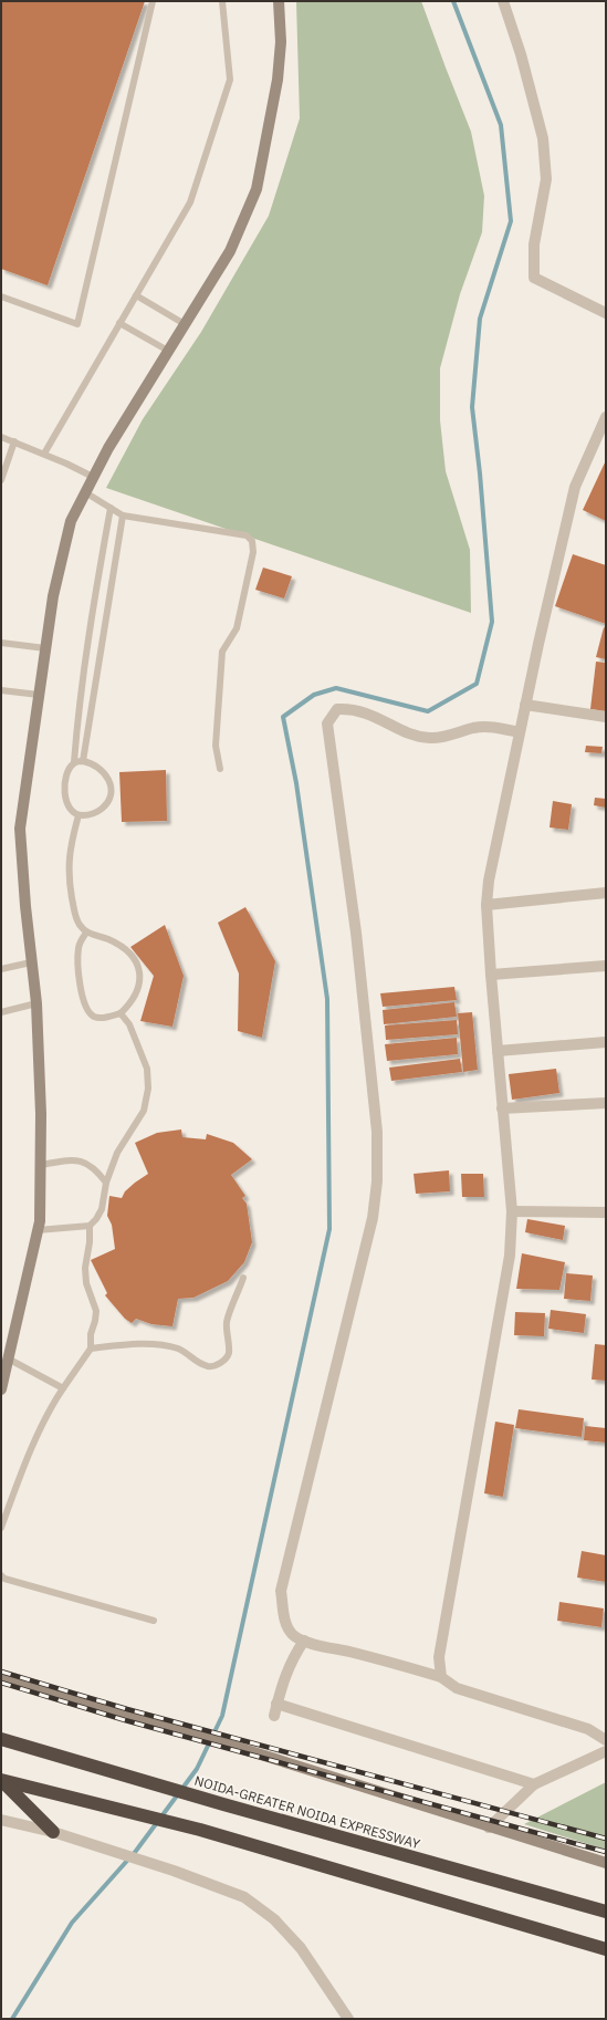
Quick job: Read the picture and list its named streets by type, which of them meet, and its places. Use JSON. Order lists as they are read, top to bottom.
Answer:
{
  "streets": {
    "highway": ["NOIDA-GREATER NOIDA EXPRESSWAY"]
  }
}
